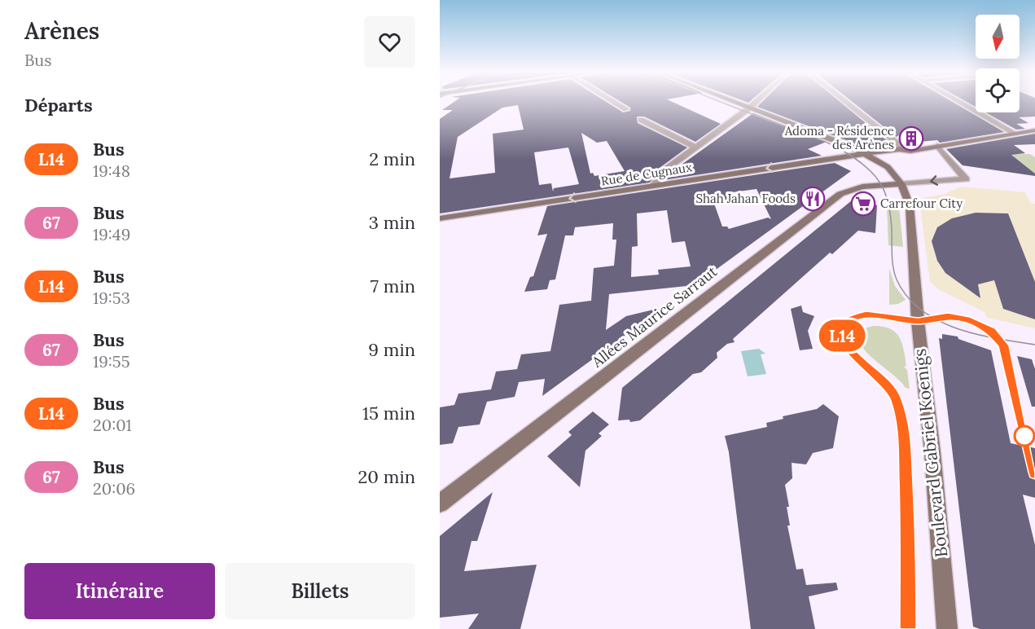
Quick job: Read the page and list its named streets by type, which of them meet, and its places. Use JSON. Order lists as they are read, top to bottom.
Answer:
{
  "streets": {
    "main road": ["Rue de Cugnaux", "Allées Maurice Sarraut", "Boulevard Gabriel Koenigs"]
  },
  "crossings": [
    ["Rue de Cugnaux", "Boulevard Gabriel Koenigs"],
    ["Allées Maurice Sarraut", "Boulevard Gabriel Koenigs"]
  ],
  "one_way": ["Rue de Cugnaux"],
  "places": {
    "building": ["Adoma - Résidence des Arènes"],
    "restaurant": ["Shah Jahan Foods"],
    "supermarket": ["Carrefour City"]
  },
  "lines": ["bus line L14"],
  "north": "bottom",
  "page": {
    "heading": [
      ["Arènes", "Bus"],
      "Départs"
    ],
    "on_map": "L14",
    "list": [
      {
        "mark": "L14",
        "name": "Bus",
        "note": "19:48",
        "value": "2 min"
      },
      {
        "mark": "67",
        "name": "Bus",
        "note": "19:49",
        "value": "3 min"
      },
      {
        "mark": "L14",
        "name": "Bus",
        "note": "19:53",
        "value": "7 min"
      },
      {
        "mark": "67",
        "name": "Bus",
        "note": "19:55",
        "value": "9 min"
      },
      {
        "mark": "L14",
        "name": "Bus",
        "note": "20:01",
        "value": "15 min"
      },
      {
        "mark": "67",
        "name": "Bus",
        "note": "20:06",
        "value": "20 min"
      }
    ],
    "buttons": ["Itinéraire", "Billets"]
  }
}
